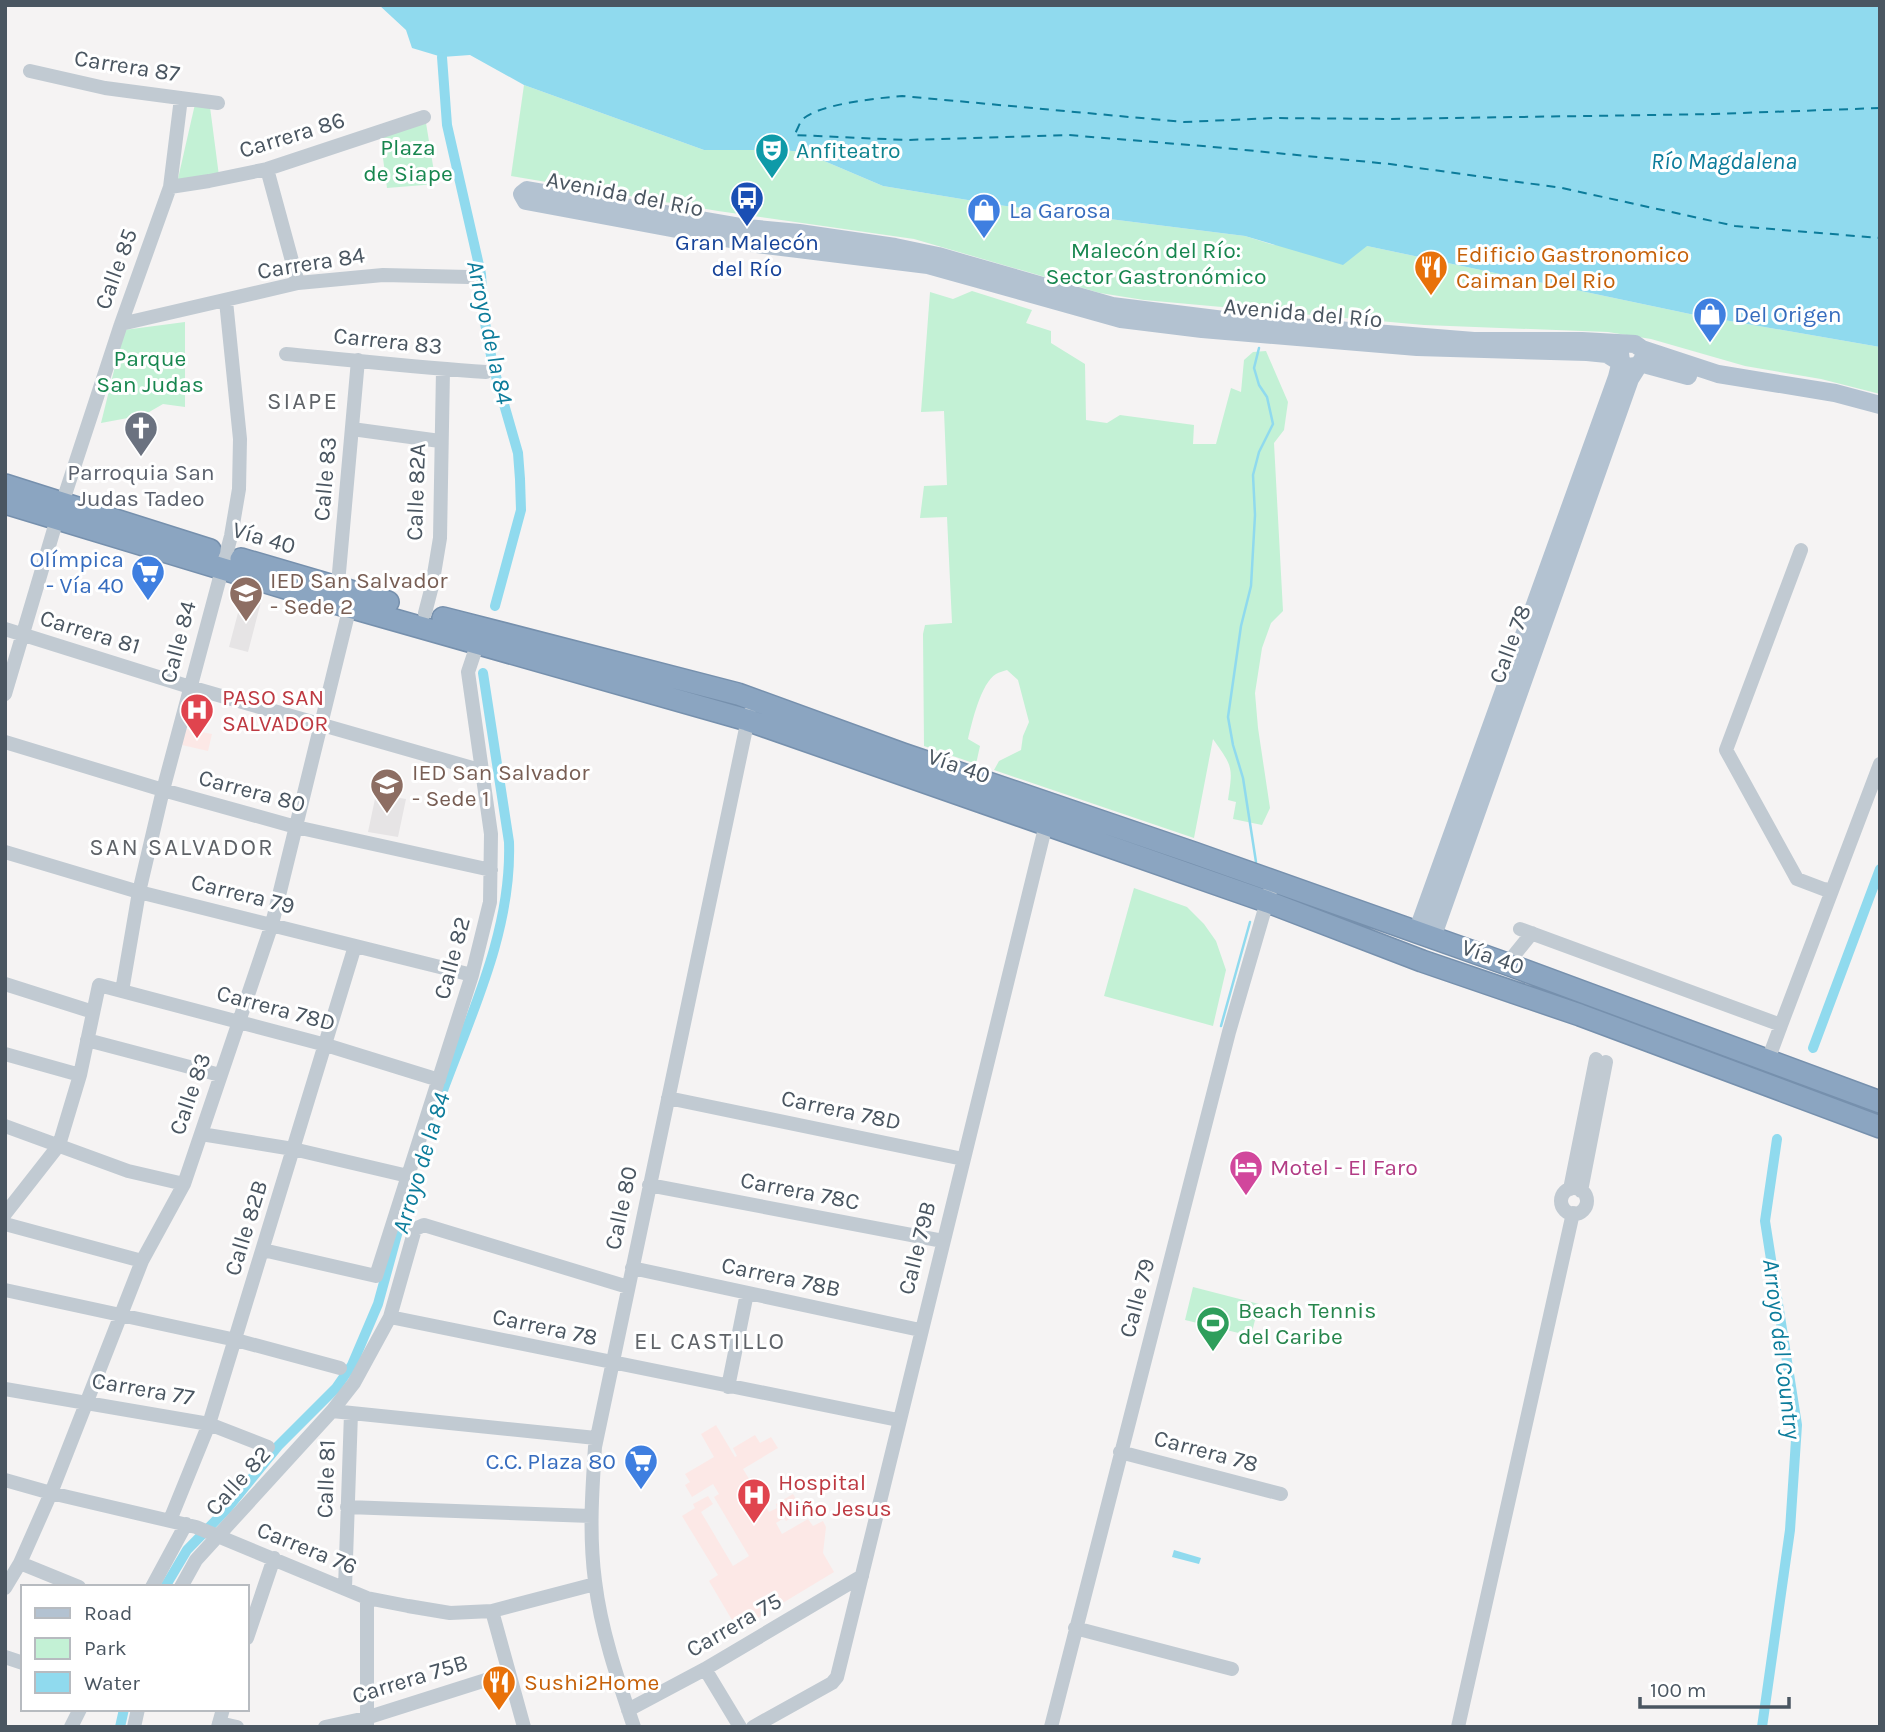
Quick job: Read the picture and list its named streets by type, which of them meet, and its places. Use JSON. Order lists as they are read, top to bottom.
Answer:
{
  "streets": {
    "highway": ["Vía 40"],
    "main road": ["Avenida del Río", "Calle 78"],
    "street": [
      "Carrera 87",
      "Carrera 86",
      "Carrera 84",
      "Calle 85",
      "Carrera 83",
      "Calle 83",
      "Calle 82A",
      "Carrera 81",
      "Calle 84",
      "Carrera 80",
      "Carrera 79",
      "Calle 82",
      "Carrera 78D",
      "Carrera 78C",
      "Calle 80",
      "Calle 82B",
      "Calle 79B",
      "Carrera 78B",
      "Calle 79",
      "Carrera 78",
      "Carrera 77",
      "Calle 81",
      "Carrera 76",
      "Carrera 75",
      "Carrera 75B"
    ]
  },
  "crossings": [
    ["Carrera 87", "Calle 85"],
    ["Carrera 86", "Calle 85"],
    ["Avenida del Río", "Calle 78"],
    ["Carrera 84", "Calle 85"],
    ["Carrera 84", "Calle 84"],
    ["Calle 85", "Vía 40"],
    ["Calle 85", "Carrera 81"],
    ["Carrera 83", "Calle 83"],
    ["Carrera 83", "Calle 82A"],
    ["Calle 83", "Vía 40"],
    ["Calle 83", "Carrera 81"],
    ["Calle 83", "Carrera 80"],
    ["Calle 83", "Carrera 79"],
    ["Calle 83", "Carrera 78D"],
    ["Calle 83", "Carrera 77"],
    ["Calle 83", "Carrera 76"],
    ["Calle 82A", "Vía 40"],
    ["Vía 40", "Calle 84"],
    ["Vía 40", "Calle 78"],
    ["Vía 40", "Calle 82"],
    ["Vía 40", "Calle 80"],
    ["Vía 40", "Calle 79B"],
    ["Vía 40", "Calle 79"],
    ["Carrera 81", "Calle 84"],
    ["Carrera 81", "Calle 82"],
    ["Calle 84", "Carrera 80"],
    ["Calle 84", "Carrera 79"],
    ["Calle 84", "Carrera 78D"],
    ["Carrera 80", "Calle 82"],
    ["Carrera 79", "Calle 82"],
    ["Carrera 79", "Calle 82B"],
    ["Calle 82", "Carrera 78D"],
    ["Calle 82", "Calle 80"],
    ["Calle 82", "Calle 82B"],
    ["Calle 82", "Carrera 78"],
    ["Calle 82", "Carrera 76"],
    ["Carrera 78D", "Calle 80"],
    ["Carrera 78D", "Calle 82B"],
    ["Carrera 78D", "Calle 79B"],
    ["Carrera 78C", "Calle 80"],
    ["Carrera 78C", "Calle 79B"],
    ["Calle 80", "Carrera 78B"],
    ["Calle 80", "Carrera 78"],
    ["Calle 80", "Carrera 76"],
    ["Calle 80", "Carrera 75"],
    ["Calle 82B", "Carrera 77"],
    ["Calle 82B", "Carrera 76"],
    ["Calle 79B", "Carrera 78B"],
    ["Calle 79B", "Carrera 78"],
    ["Calle 79B", "Carrera 75"],
    ["Calle 79", "Carrera 78"],
    ["Calle 81", "Carrera 76"]
  ],
  "districts": ["SIAPE", "SAN SALVADOR", "EL CASTILLO"],
  "water": ["Río Magdalena", "Arroyo de la 84", "Arroyo del Country"],
  "parks": ["Plaza de Siape", "Malecón del Río: Sector Gastronómico", "Parque San Judas"],
  "places": {
    "theatre": ["Anfiteatro"],
    "bus stop": ["Gran Malecón del Río"],
    "shop": ["La Garosa", "Del Origen"],
    "restaurant": ["Edificio Gastronomico Caiman Del Rio", "Sushi2Home"],
    "church": ["Parroquia San Judas Tadeo"],
    "supermarket": ["Olímpica - Vía 40", "C.C. Plaza 80"],
    "school or university": ["IED San Salvador - Sede 2", "IED San Salvador - Sede 1"],
    "hospital": ["PASO SAN SALVADOR", "Hospital Niño Jesus"],
    "hotel": ["Motel - El Faro"],
    "sports": ["Beach Tennis del Caribe"]
  },
  "legend": ["Road", "Park", "Water"],
  "scale_bar": "100 m"
}
